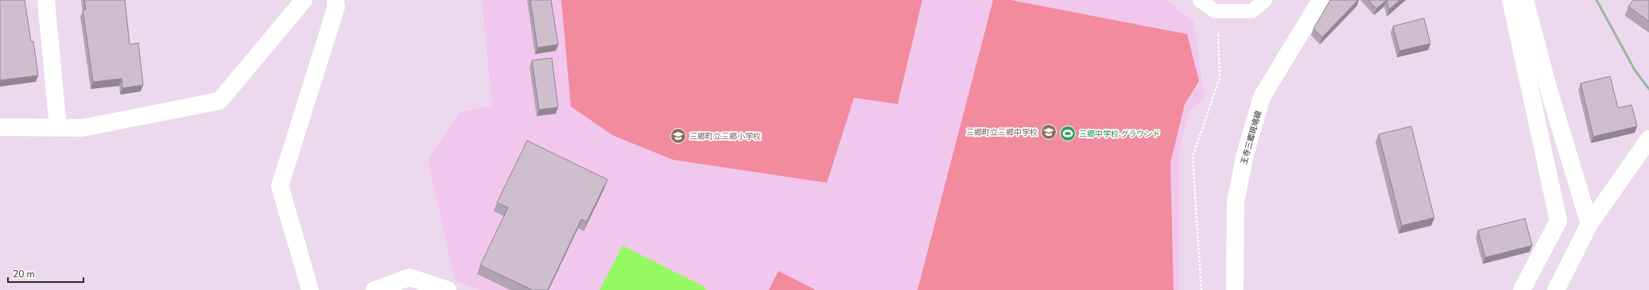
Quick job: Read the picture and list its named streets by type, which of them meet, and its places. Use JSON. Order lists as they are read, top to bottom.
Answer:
{
  "streets": {
    "street": ["王寺三郷斑鳩線"]
  },
  "places": {
    "school or university": ["三郷町立三郷中学校", "三郷町立三郷小学校"],
    "sports": ["三郷中学校 グラウンド"]
  },
  "scale_bar": "20 m"
}
